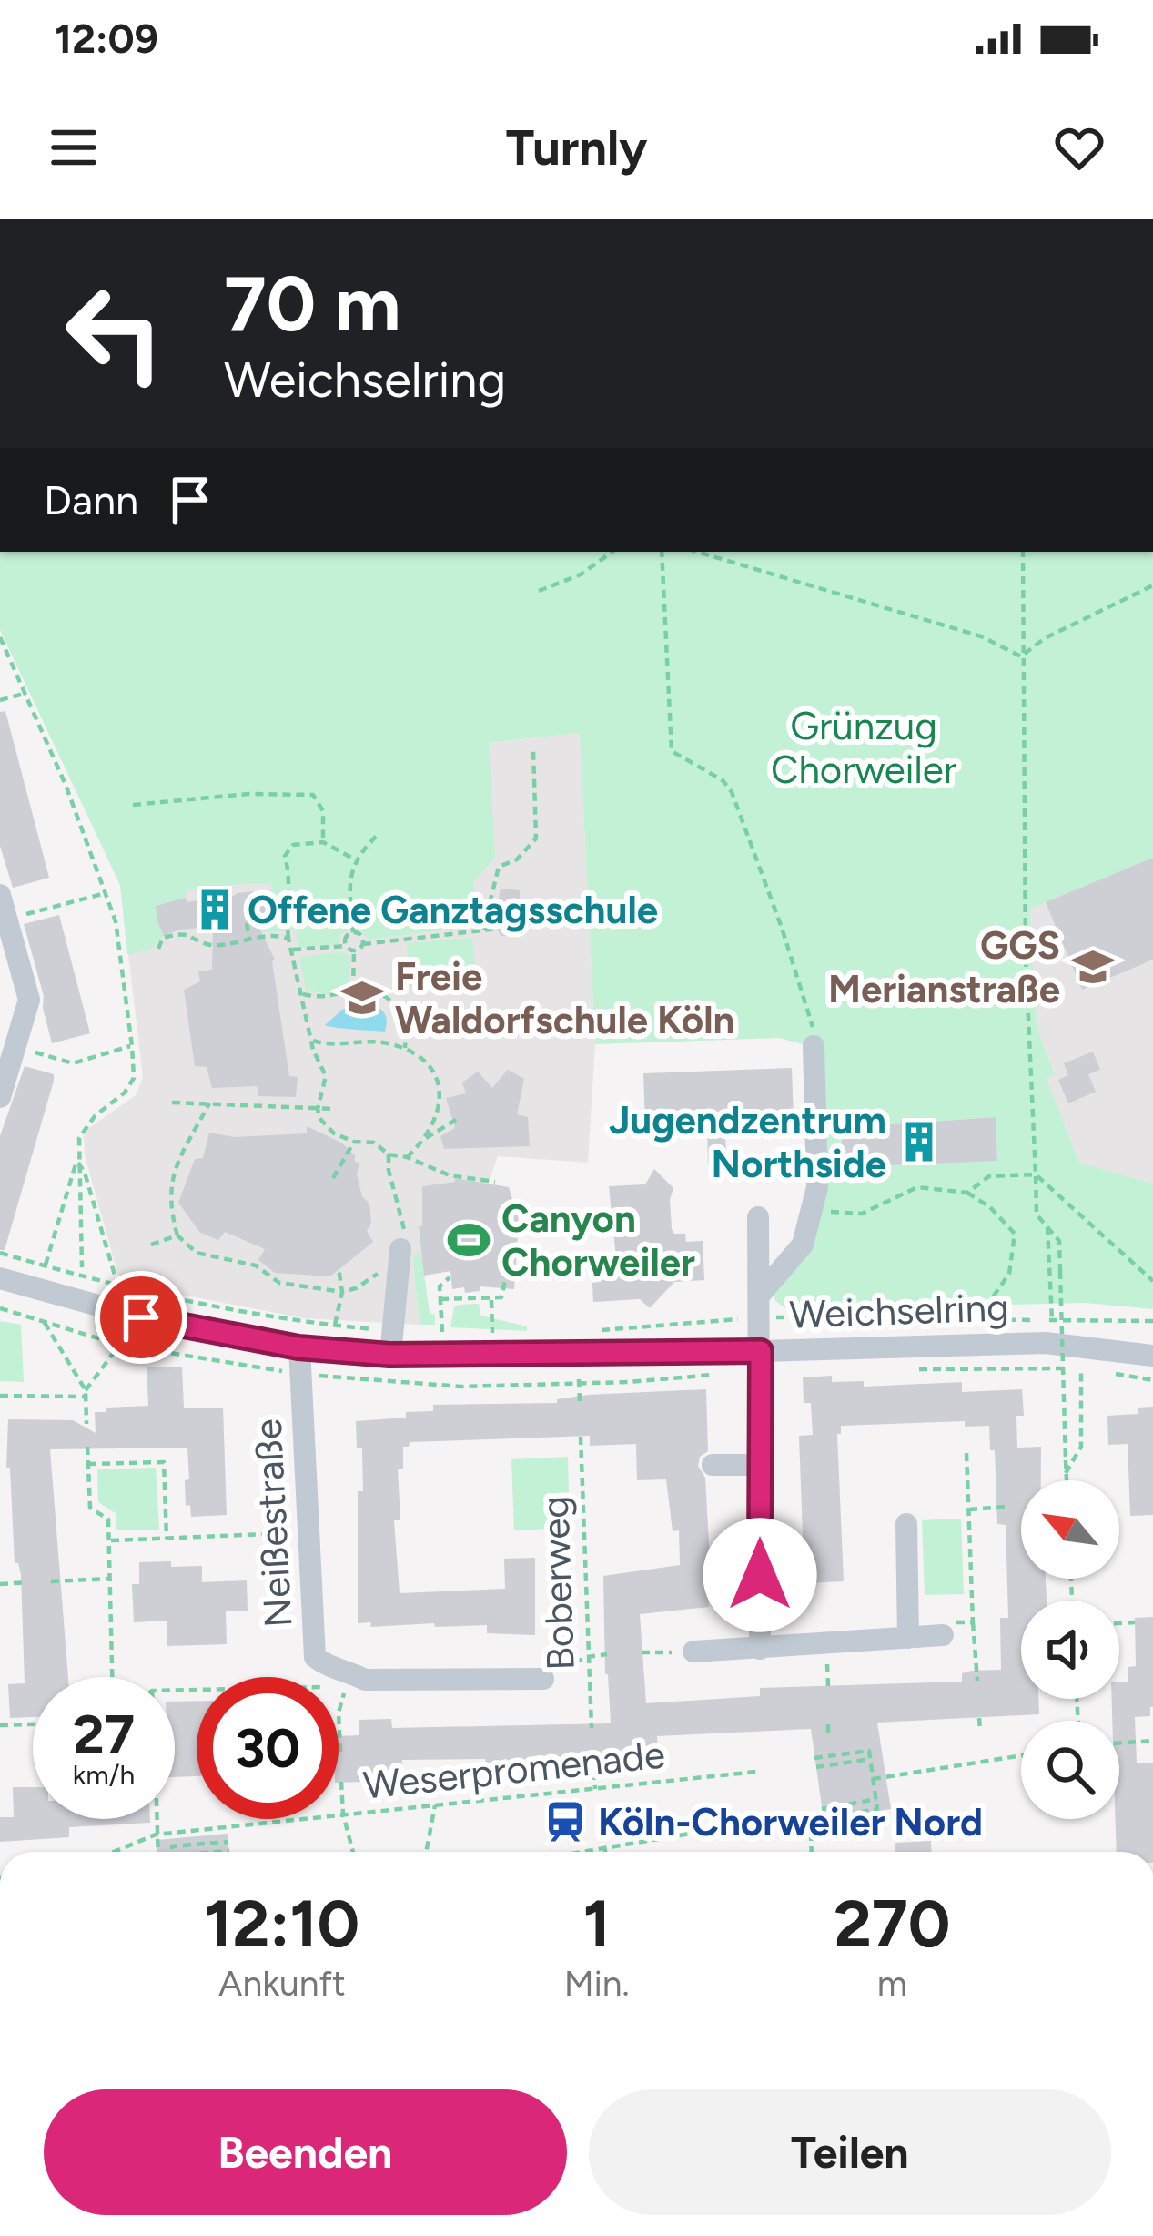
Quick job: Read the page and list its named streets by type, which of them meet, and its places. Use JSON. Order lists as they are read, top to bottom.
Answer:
{
  "streets": {
    "street": ["Weichselring", "Neißestraße"],
    "path": ["Boberweg", "Weserpromenade"]
  },
  "crossings": [
    ["Weichselring", "Neißestraße"]
  ],
  "parks": ["Grünzug Chorweiler"],
  "places": {
    "building": ["Offene Ganztagsschule", "Jugendzentrum Northside"],
    "school or university": ["GGS Merianstraße", "Freie Waldorfschule Köln"],
    "sports": ["Canyon Chorweiler"],
    "station": ["Köln-Chorweiler Nord"]
  },
  "north": "top left",
  "page": {
    "status": "12:09",
    "header": "Turnly",
    "turn": ["70 m", "Weichselring"],
    "then": "Dann",
    "speed": "27 km/h",
    "limit": "30",
    "eta": [
      "12:10",
      "Ankunft",
      "1",
      "Min.",
      "270",
      "m"
    ],
    "buttons": ["Beenden", "Teilen"]
  }
}
